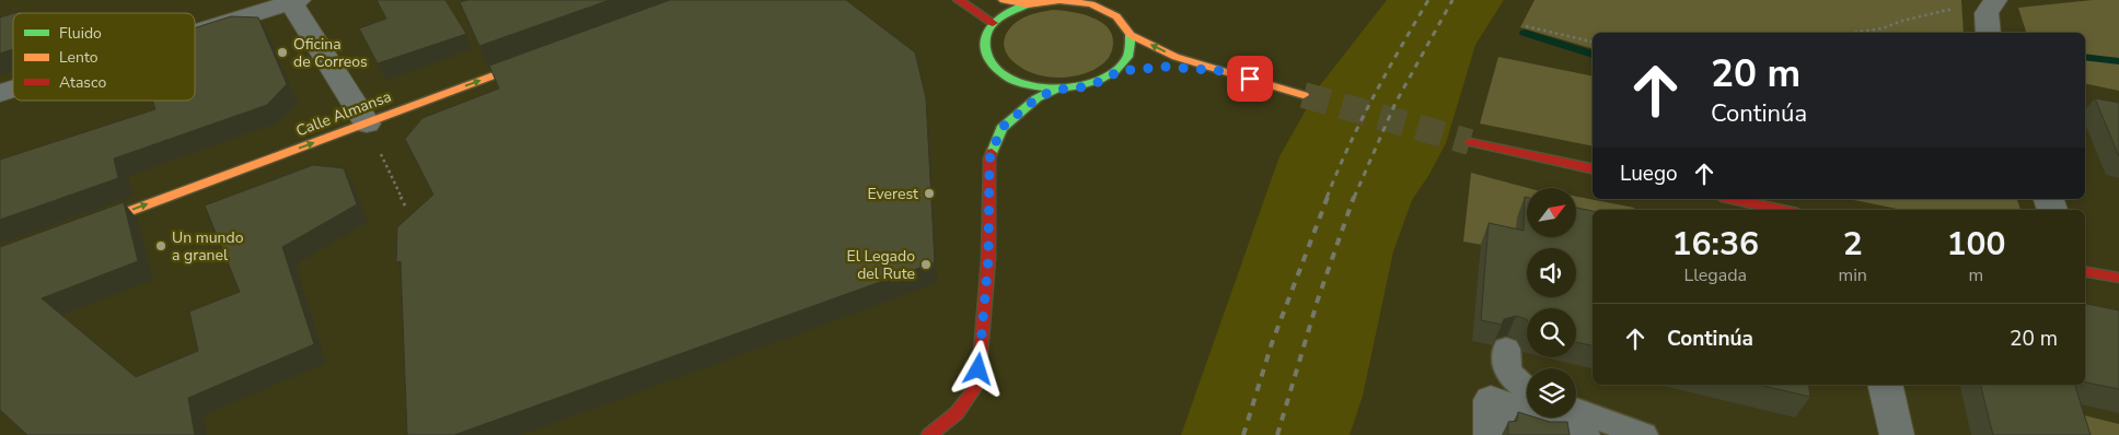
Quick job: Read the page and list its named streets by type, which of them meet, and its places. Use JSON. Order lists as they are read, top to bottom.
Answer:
{
  "streets": {
    "main road": ["Calle Almansa"]
  },
  "one_way": ["Calle Almansa"],
  "places": [
    "Oficina de Correos",
    "Everest",
    "Un mundo a granel",
    "El Legado del Rute"
  ],
  "legend": ["Fluido", "Lento", "Atasco"],
  "north": "top right",
  "page": {
    "turn": ["20 m", "Continúa"],
    "then": "Luego",
    "eta": [
      "16:36",
      "Llegada",
      "2",
      "min",
      "100",
      "m"
    ],
    "list": [
      {
        "name": "Continúa",
        "value": "20 m"
      }
    ]
  }
}
